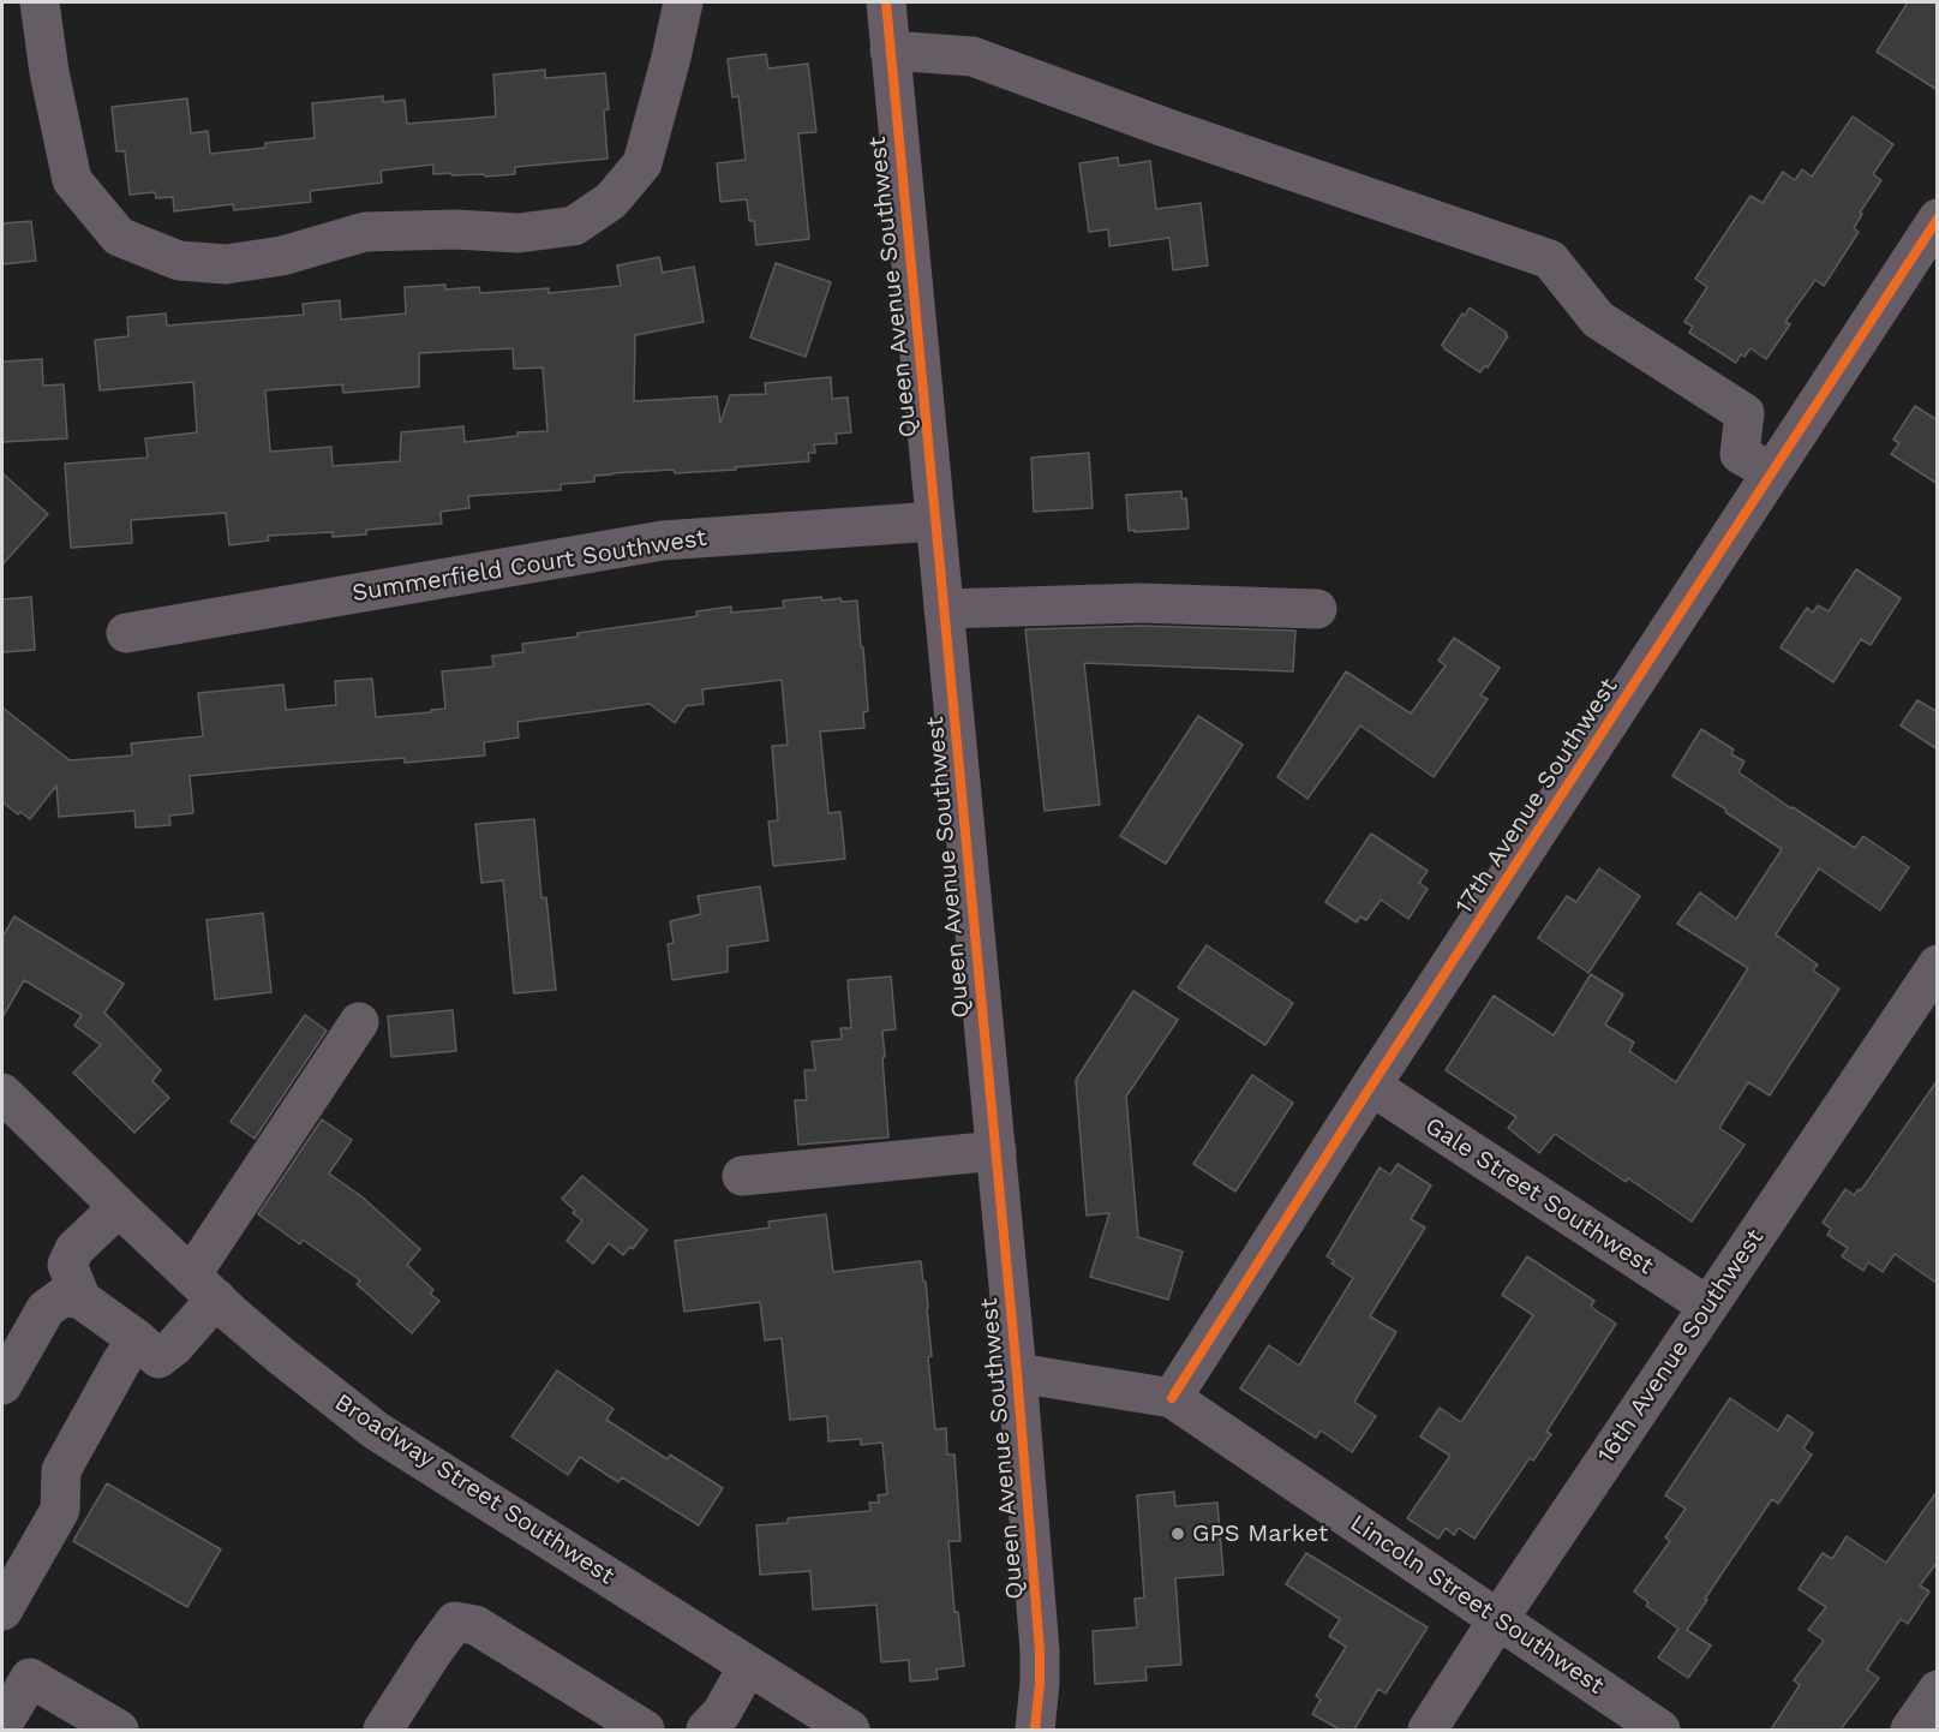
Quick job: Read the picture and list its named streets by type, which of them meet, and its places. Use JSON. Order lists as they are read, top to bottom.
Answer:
{
  "streets": {
    "main road": ["Queen Avenue Southwest"],
    "street": [
      "Summerfield Court Southwest",
      "17th Avenue Southwest",
      "Gale Street Southwest",
      "16th Avenue Southwest",
      "Broadway Street Southwest",
      "Lincoln Street Southwest"
    ]
  },
  "crossings": [
    ["Queen Avenue Southwest", "Summerfield Court Southwest"],
    ["Queen Avenue Southwest", "Lincoln Street Southwest"],
    ["17th Avenue Southwest", "Gale Street Southwest"],
    ["17th Avenue Southwest", "Lincoln Street Southwest"],
    ["Gale Street Southwest", "16th Avenue Southwest"],
    ["16th Avenue Southwest", "Lincoln Street Southwest"]
  ],
  "places": ["GPS Market"]
}
